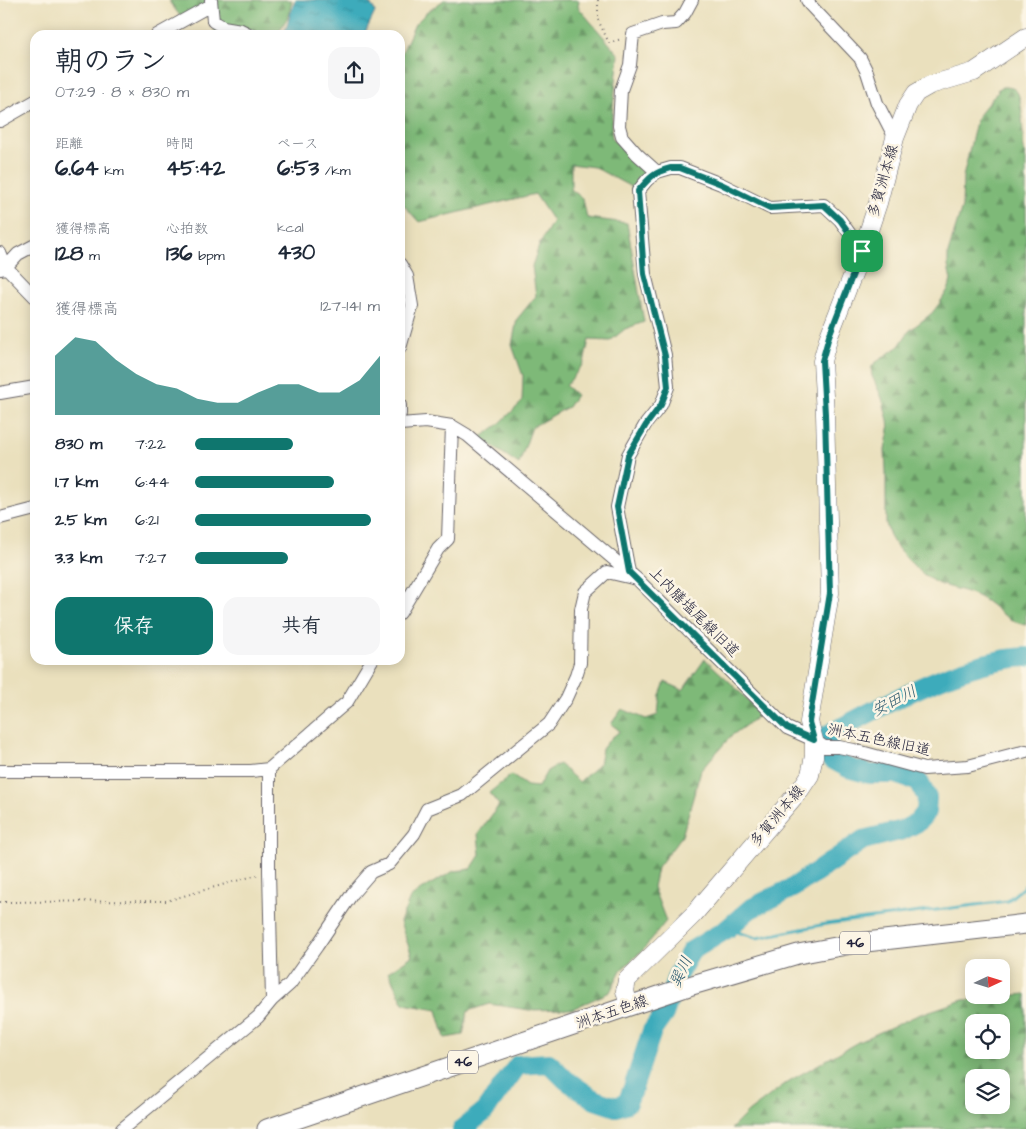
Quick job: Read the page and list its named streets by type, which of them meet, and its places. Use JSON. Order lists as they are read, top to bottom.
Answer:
{
  "streets": {
    "main road": ["多賀洲本線", "46", "洲本五色線"],
    "street": ["上内膳塩尾線旧道", "洲本五色線旧道"]
  },
  "crossings": [
    ["多賀洲本線", "上内膳塩尾線旧道"],
    ["多賀洲本線", "洲本五色線旧道"],
    ["多賀洲本線", "洲本五色線"],
    ["上内膳塩尾線旧道", "洲本五色線旧道"]
  ],
  "water": ["安田川", "巽川"],
  "north": "right",
  "page": {
    "heading": ["朝のラン", "07:29 · 8 × 830 m"],
    "stats": [
      ["距離", "6.64 km"],
      ["時間", "45:42"],
      ["ペース", "6:53 /km"],
      ["獲得標高", "128 m"],
      ["心拍数", "136 bpm"],
      ["kcal", "430"]
    ],
    "chart": ["獲得標高", "127–141 m"],
    "list": [
      {
        "name": "830 m",
        "note": "7:22"
      },
      {
        "name": "1.7 km",
        "note": "6:44"
      },
      {
        "name": "2.5 km",
        "note": "6:21"
      },
      {
        "name": "3.3 km",
        "note": "7:27"
      }
    ],
    "buttons": ["保存", "共有"]
  }
}
